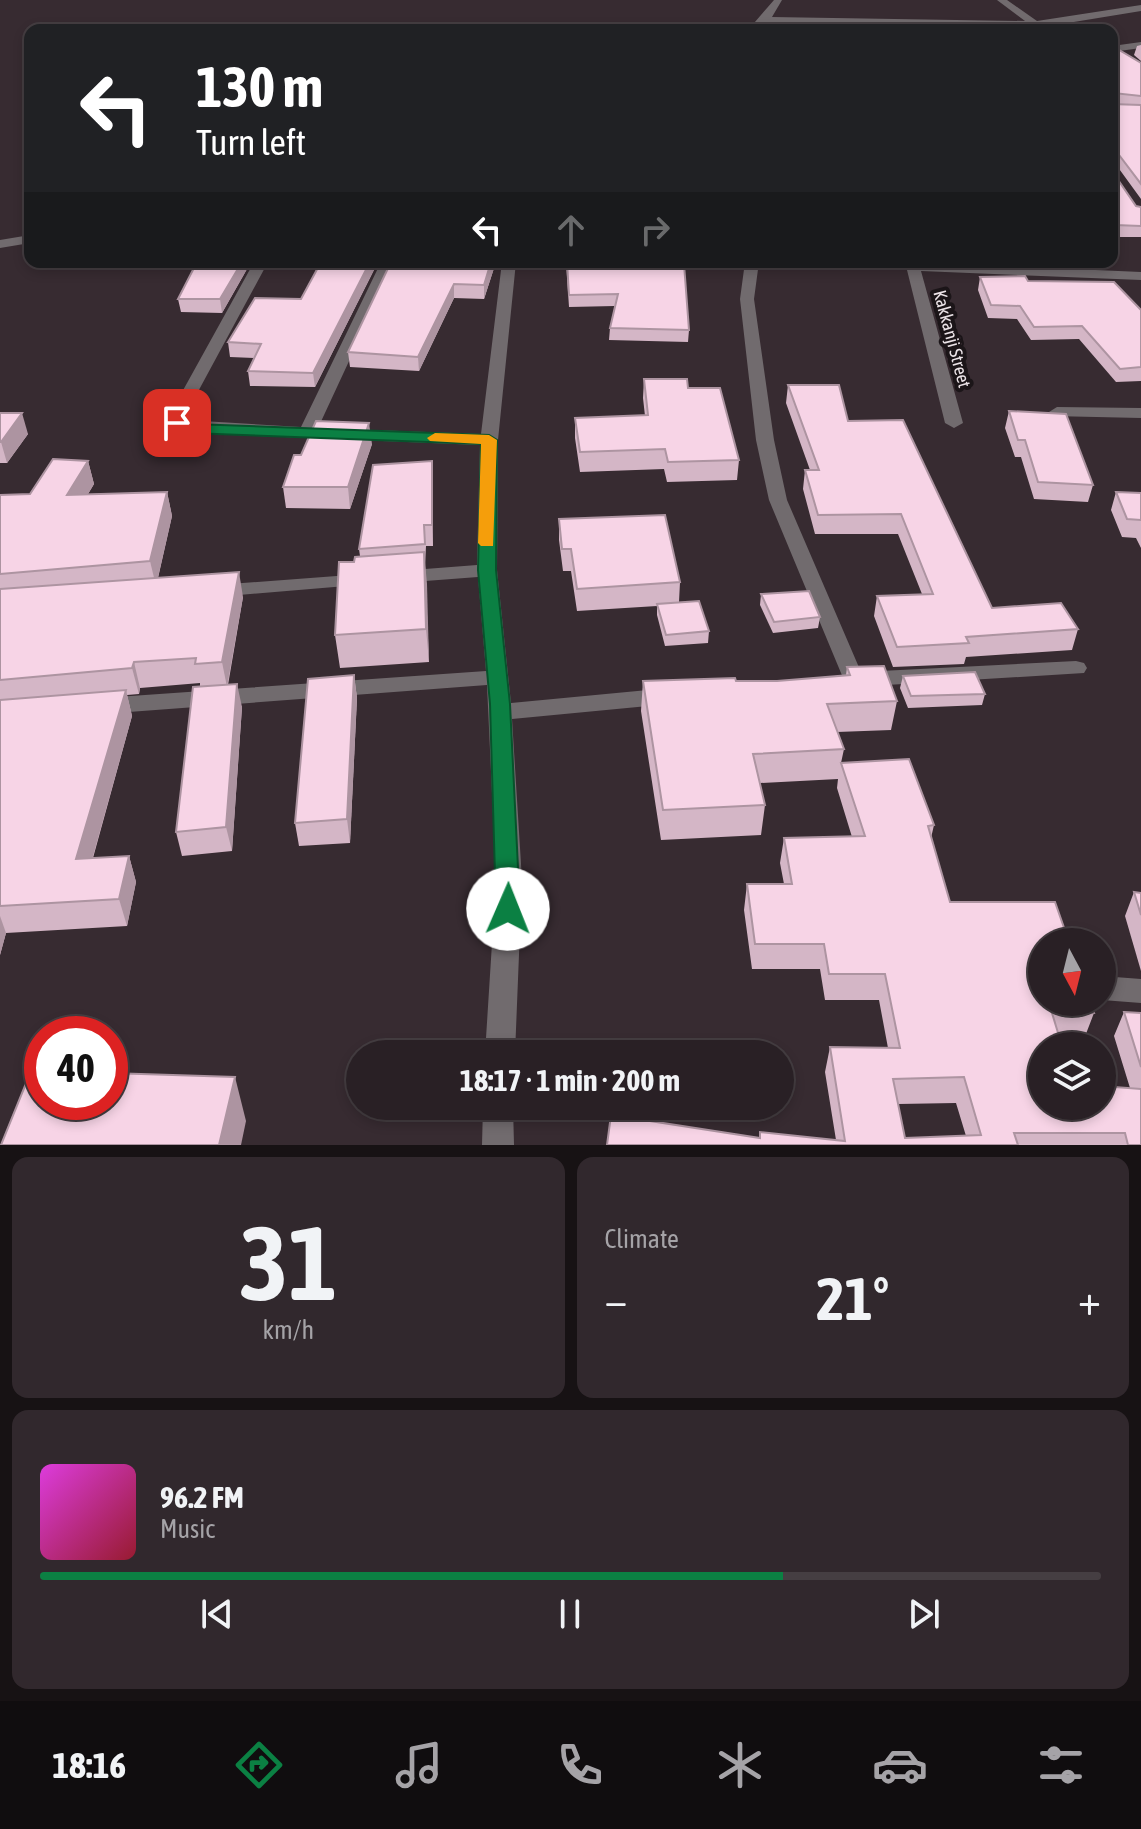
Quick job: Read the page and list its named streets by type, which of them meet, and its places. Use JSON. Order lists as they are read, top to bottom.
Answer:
{
  "streets": {
    "street": ["Kakkanji Street"]
  },
  "north": "bottom",
  "page": {
    "turn": ["130 m", "Turn left"],
    "limit": "40",
    "trip": "18:17 · 1 min · 200 m",
    "tile": [
      ["31", "km/h"],
      "Climate"
    ],
    "heat": ["−", "21°", "+"],
    "song": ["96.2 FM", "Music"],
    "tabs": "18:16"
  }
}
